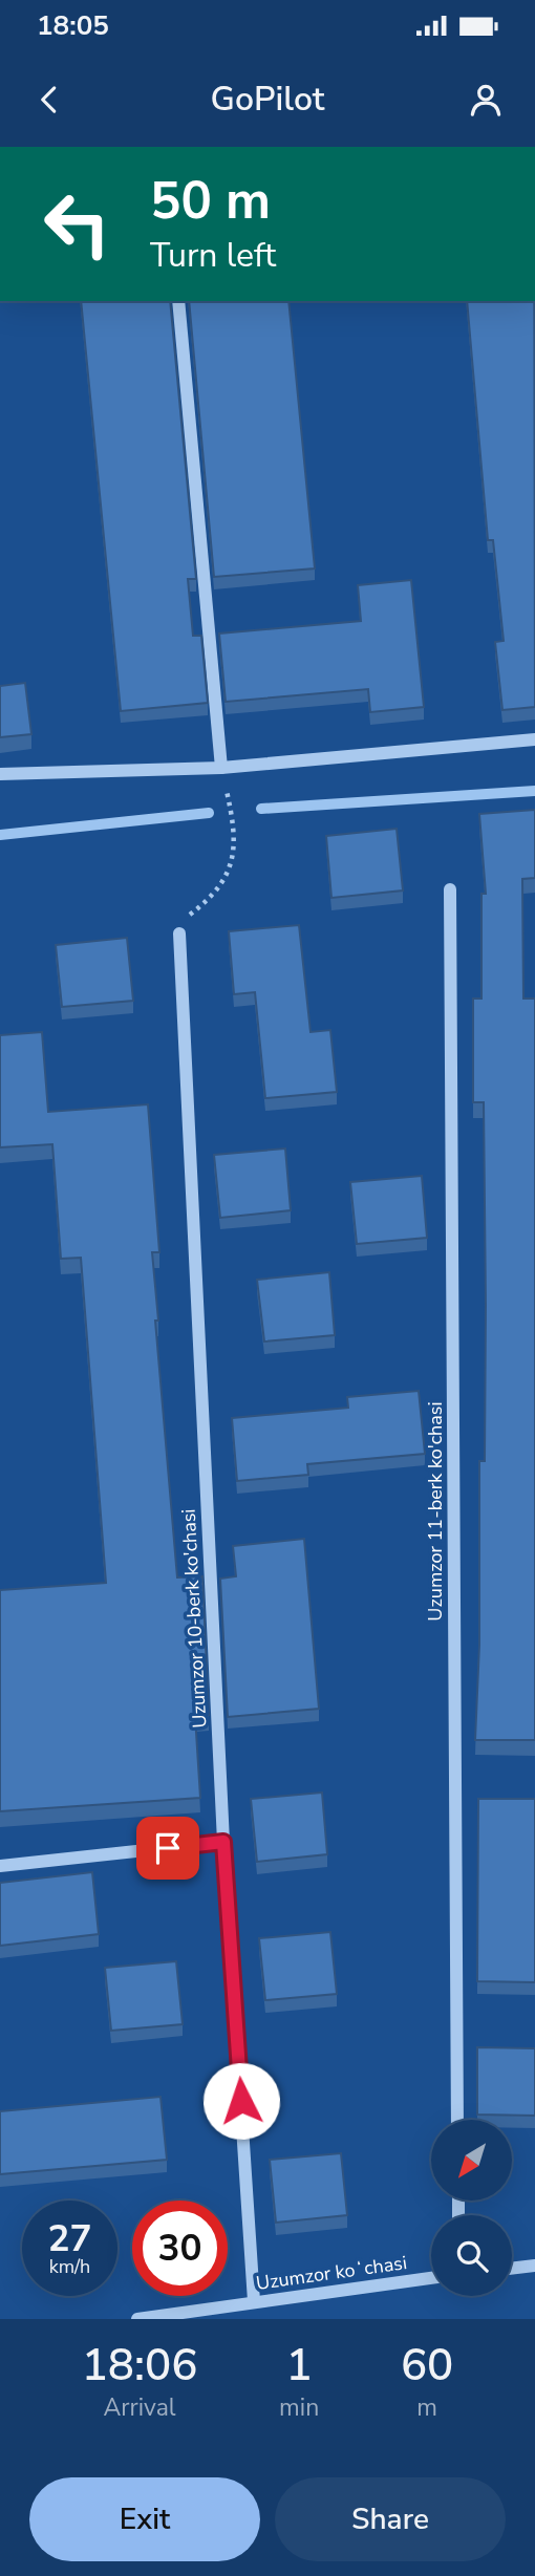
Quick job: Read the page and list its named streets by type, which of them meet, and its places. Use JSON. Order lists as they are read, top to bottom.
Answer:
{
  "streets": {
    "street": ["Uzumzor 11-berk ko'chasi", "Uzumzor 10-berk ko'chasi", "Uzumzor koʻchasi"]
  },
  "crossings": [
    ["Uzumzor 10-berk ko'chasi", "Uzumzor koʻchasi"]
  ],
  "north": "bottom left",
  "page": {
    "status": "18:05",
    "header": "GoPilot",
    "turn": ["50 m", "Turn left"],
    "speed": "27 km/h",
    "limit": "30",
    "eta": [
      "18:06",
      "Arrival",
      "1",
      "min",
      "60",
      "m"
    ],
    "buttons": ["Exit", "Share"]
  }
}
